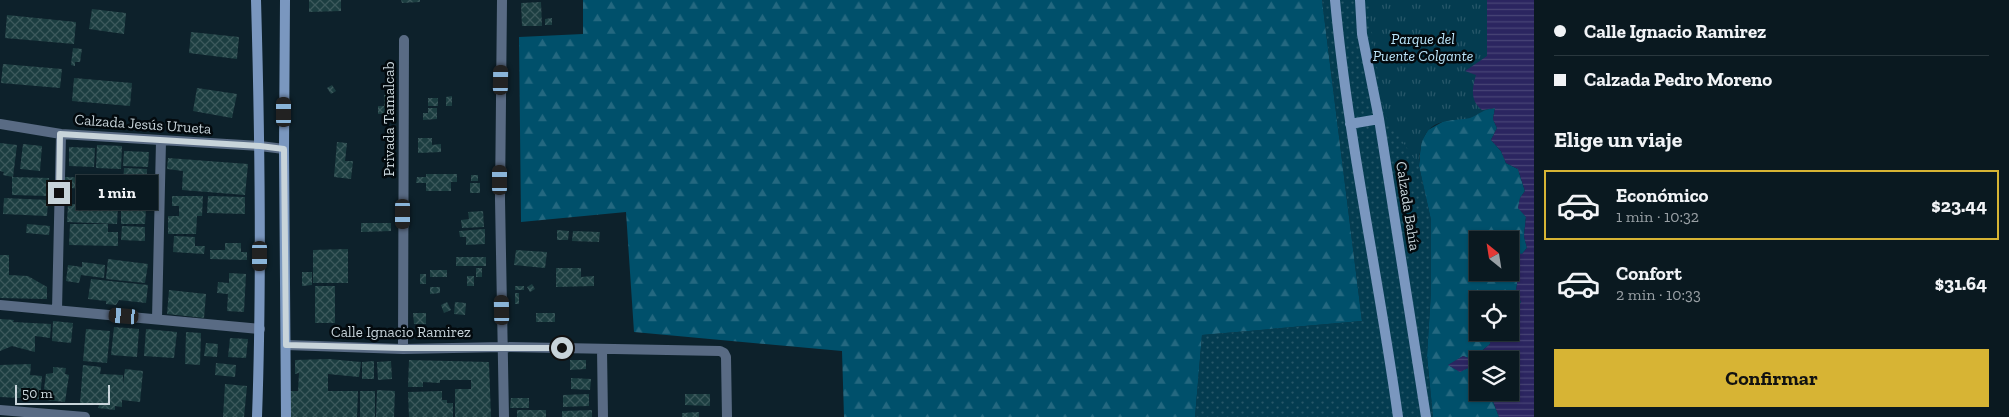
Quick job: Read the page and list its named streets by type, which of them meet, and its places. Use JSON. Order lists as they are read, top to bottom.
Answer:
{
  "streets": {
    "main road": ["Calzada Bahía"],
    "street": ["Privada Tamalcab", "Calzada Jesús Urueta", "Calle Ignacio Ramirez"]
  },
  "crossings": [
    ["Privada Tamalcab", "Calle Ignacio Ramirez"]
  ],
  "parks": ["Parque del Puente Colgante"],
  "scale_bar": "50 m",
  "north": "top left",
  "page": {
    "banner": ["Calle Ignacio Ramirez", "Calzada Pedro Moreno"],
    "heading": "Elige un viaje",
    "list": [
      {
        "name": "Económico",
        "note": "1 min · 10:32",
        "value": "$23.44"
      },
      {
        "name": "Confort",
        "note": "2 min · 10:33",
        "value": "$31.64"
      }
    ],
    "bubble": "1 min",
    "buttons": "Confirmar",
    "scale": "50 m"
  }
}
